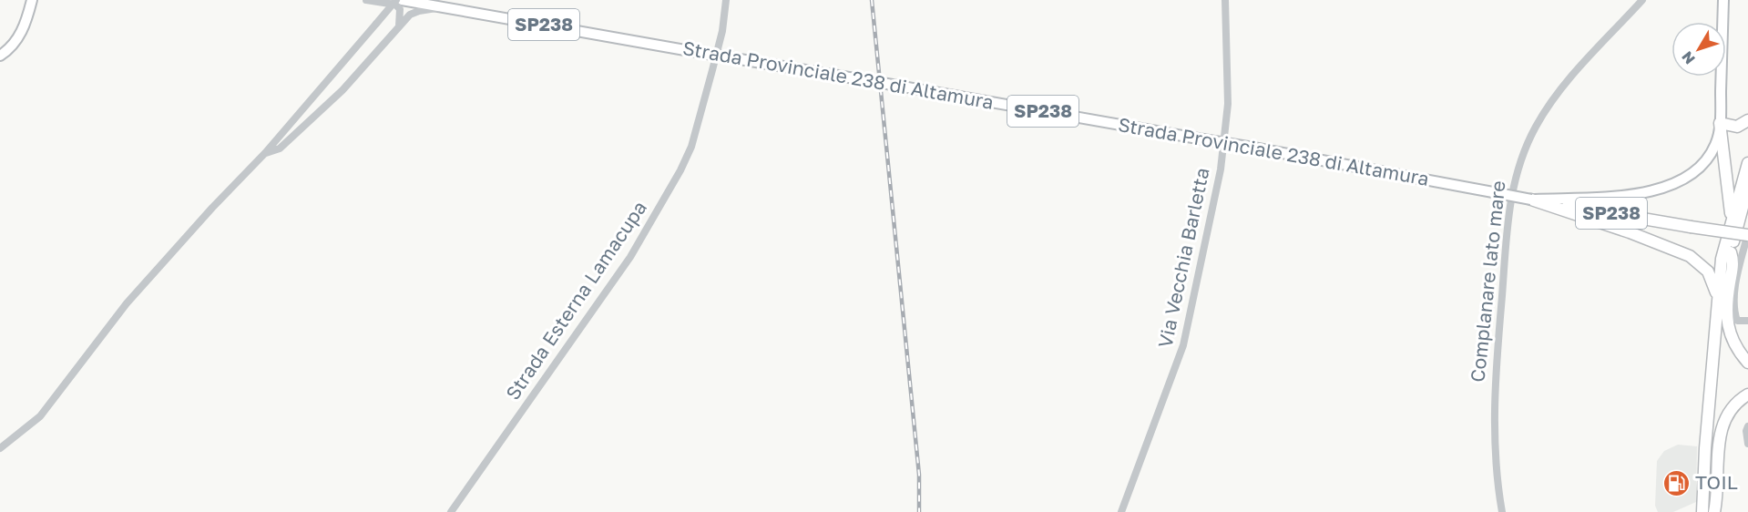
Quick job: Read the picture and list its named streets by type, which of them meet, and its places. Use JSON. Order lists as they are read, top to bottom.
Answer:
{
  "streets": {
    "highway": ["SP238"],
    "main road": ["Strada Provinciale 238 di Altamura"],
    "street": ["Via Vecchia Barletta", "Complanare lato mare", "Strada Esterna Lamacupa"]
  },
  "crossings": [
    ["SP238", "Strada Provinciale 238 di Altamura"]
  ],
  "places": {
    "fuel station": ["TOIL"]
  },
  "north": "bottom left"
}
